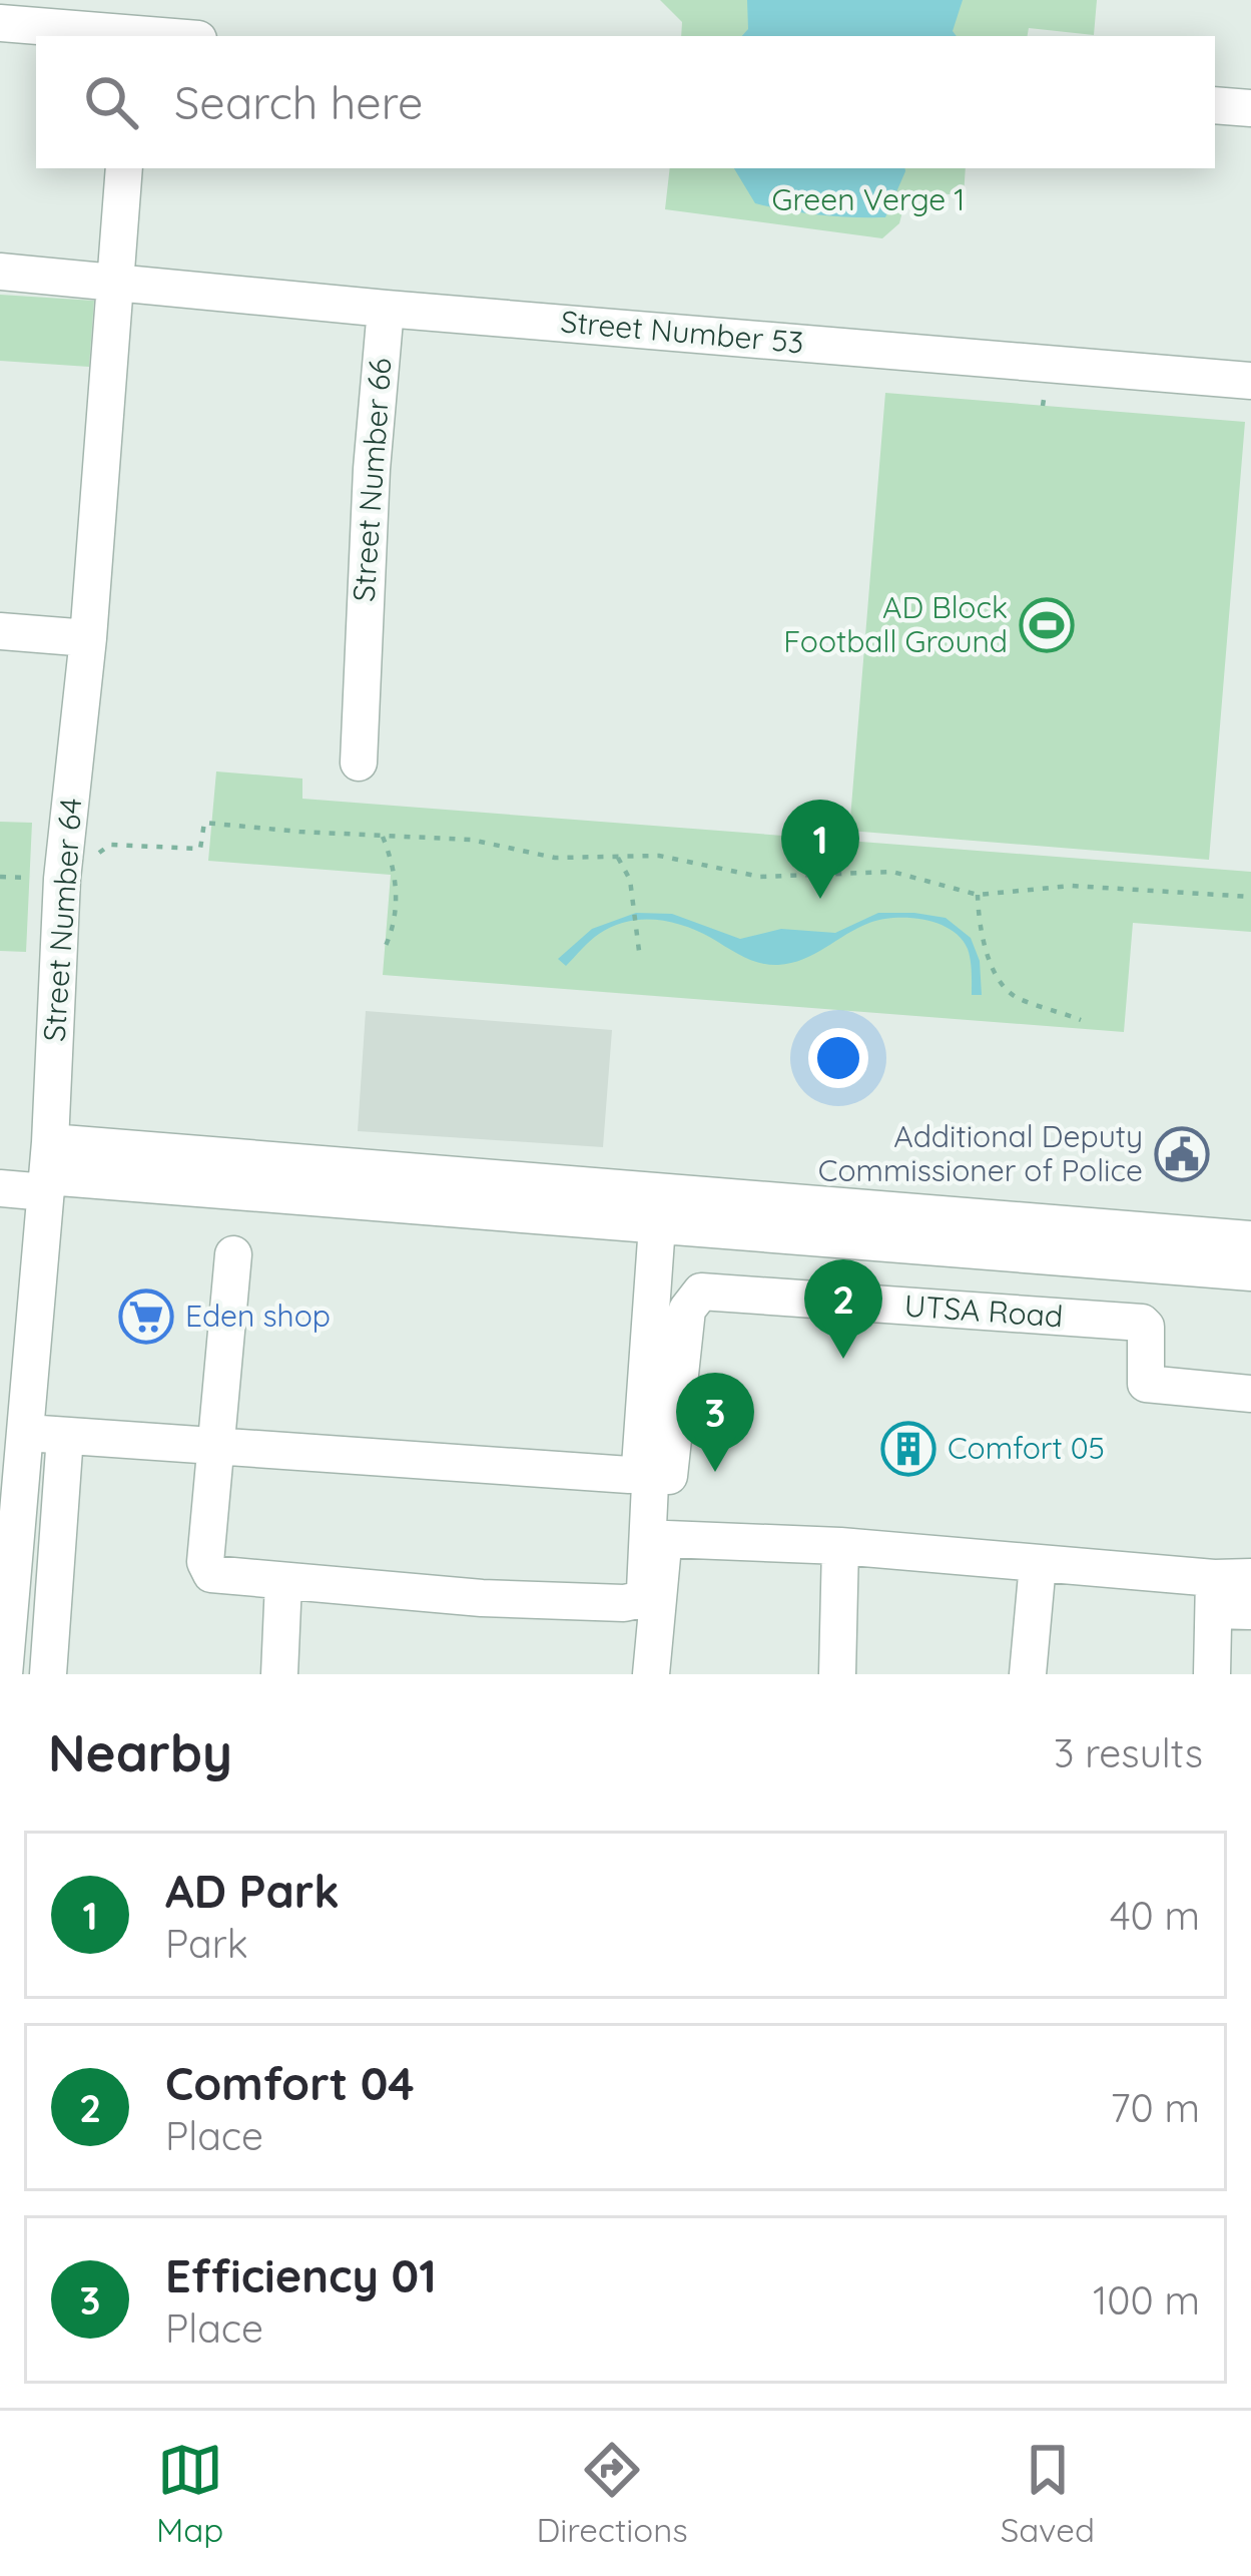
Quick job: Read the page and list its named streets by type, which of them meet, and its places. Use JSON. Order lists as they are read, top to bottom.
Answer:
{
  "streets": {
    "street": [
      "Street Number 53",
      "Street Number 66",
      "Street Number 64",
      "UTSA Road"
    ]
  },
  "crossings": [
    ["Street Number 53", "Street Number 66"],
    ["Street Number 53", "Street Number 64"]
  ],
  "parks": ["Green Verge 1"],
  "places": {
    "sports": ["AD Block Football Ground"],
    "public building": ["Additional Deputy Commissioner of Police"],
    "supermarket": ["Eden shop"],
    "building": ["Comfort 05"]
  },
  "page": {
    "search": "Search here",
    "pins": ["1", "2", "3"],
    "heading": ["Nearby", "3 results"],
    "list": [
      {
        "mark": "1",
        "name": "AD Park",
        "note": "Park",
        "value": "40 m"
      },
      {
        "mark": "2",
        "name": "Comfort 04",
        "note": "Place",
        "value": "70 m"
      },
      {
        "mark": "3",
        "name": "Efficiency 01",
        "note": "Place",
        "value": "100 m"
      }
    ],
    "nav": ["Map", "Directions", "Saved"]
  }
}
